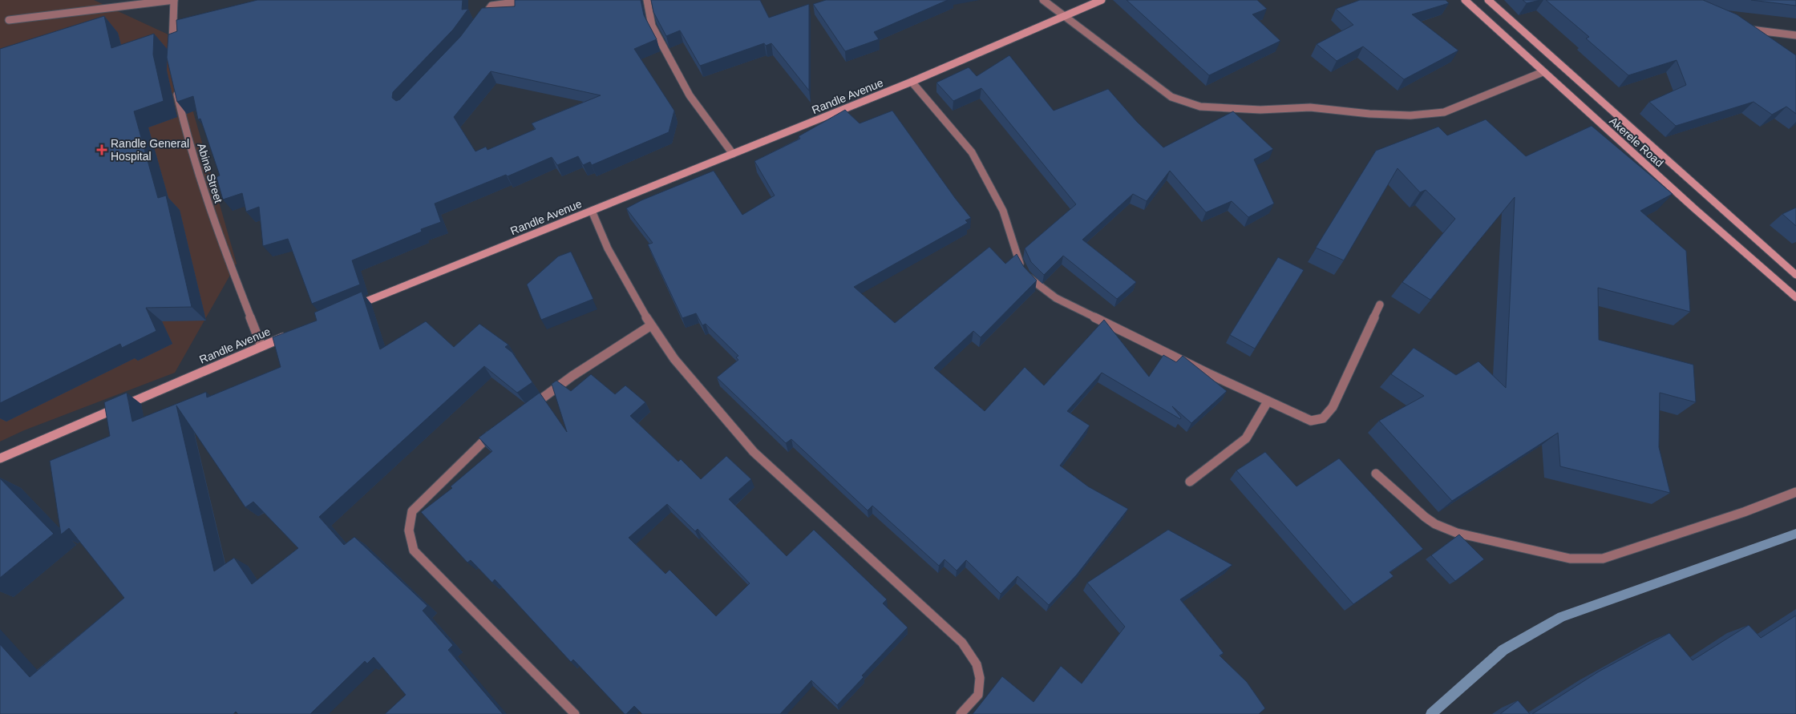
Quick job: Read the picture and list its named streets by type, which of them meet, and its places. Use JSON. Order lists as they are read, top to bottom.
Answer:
{
  "streets": {
    "street": ["Randle Avenue", "Akerele Road", "Abina Street"]
  },
  "crossings": [
    ["Randle Avenue", "Abina Street"]
  ],
  "places": {
    "health": ["Randle General Hospital"]
  }
}
